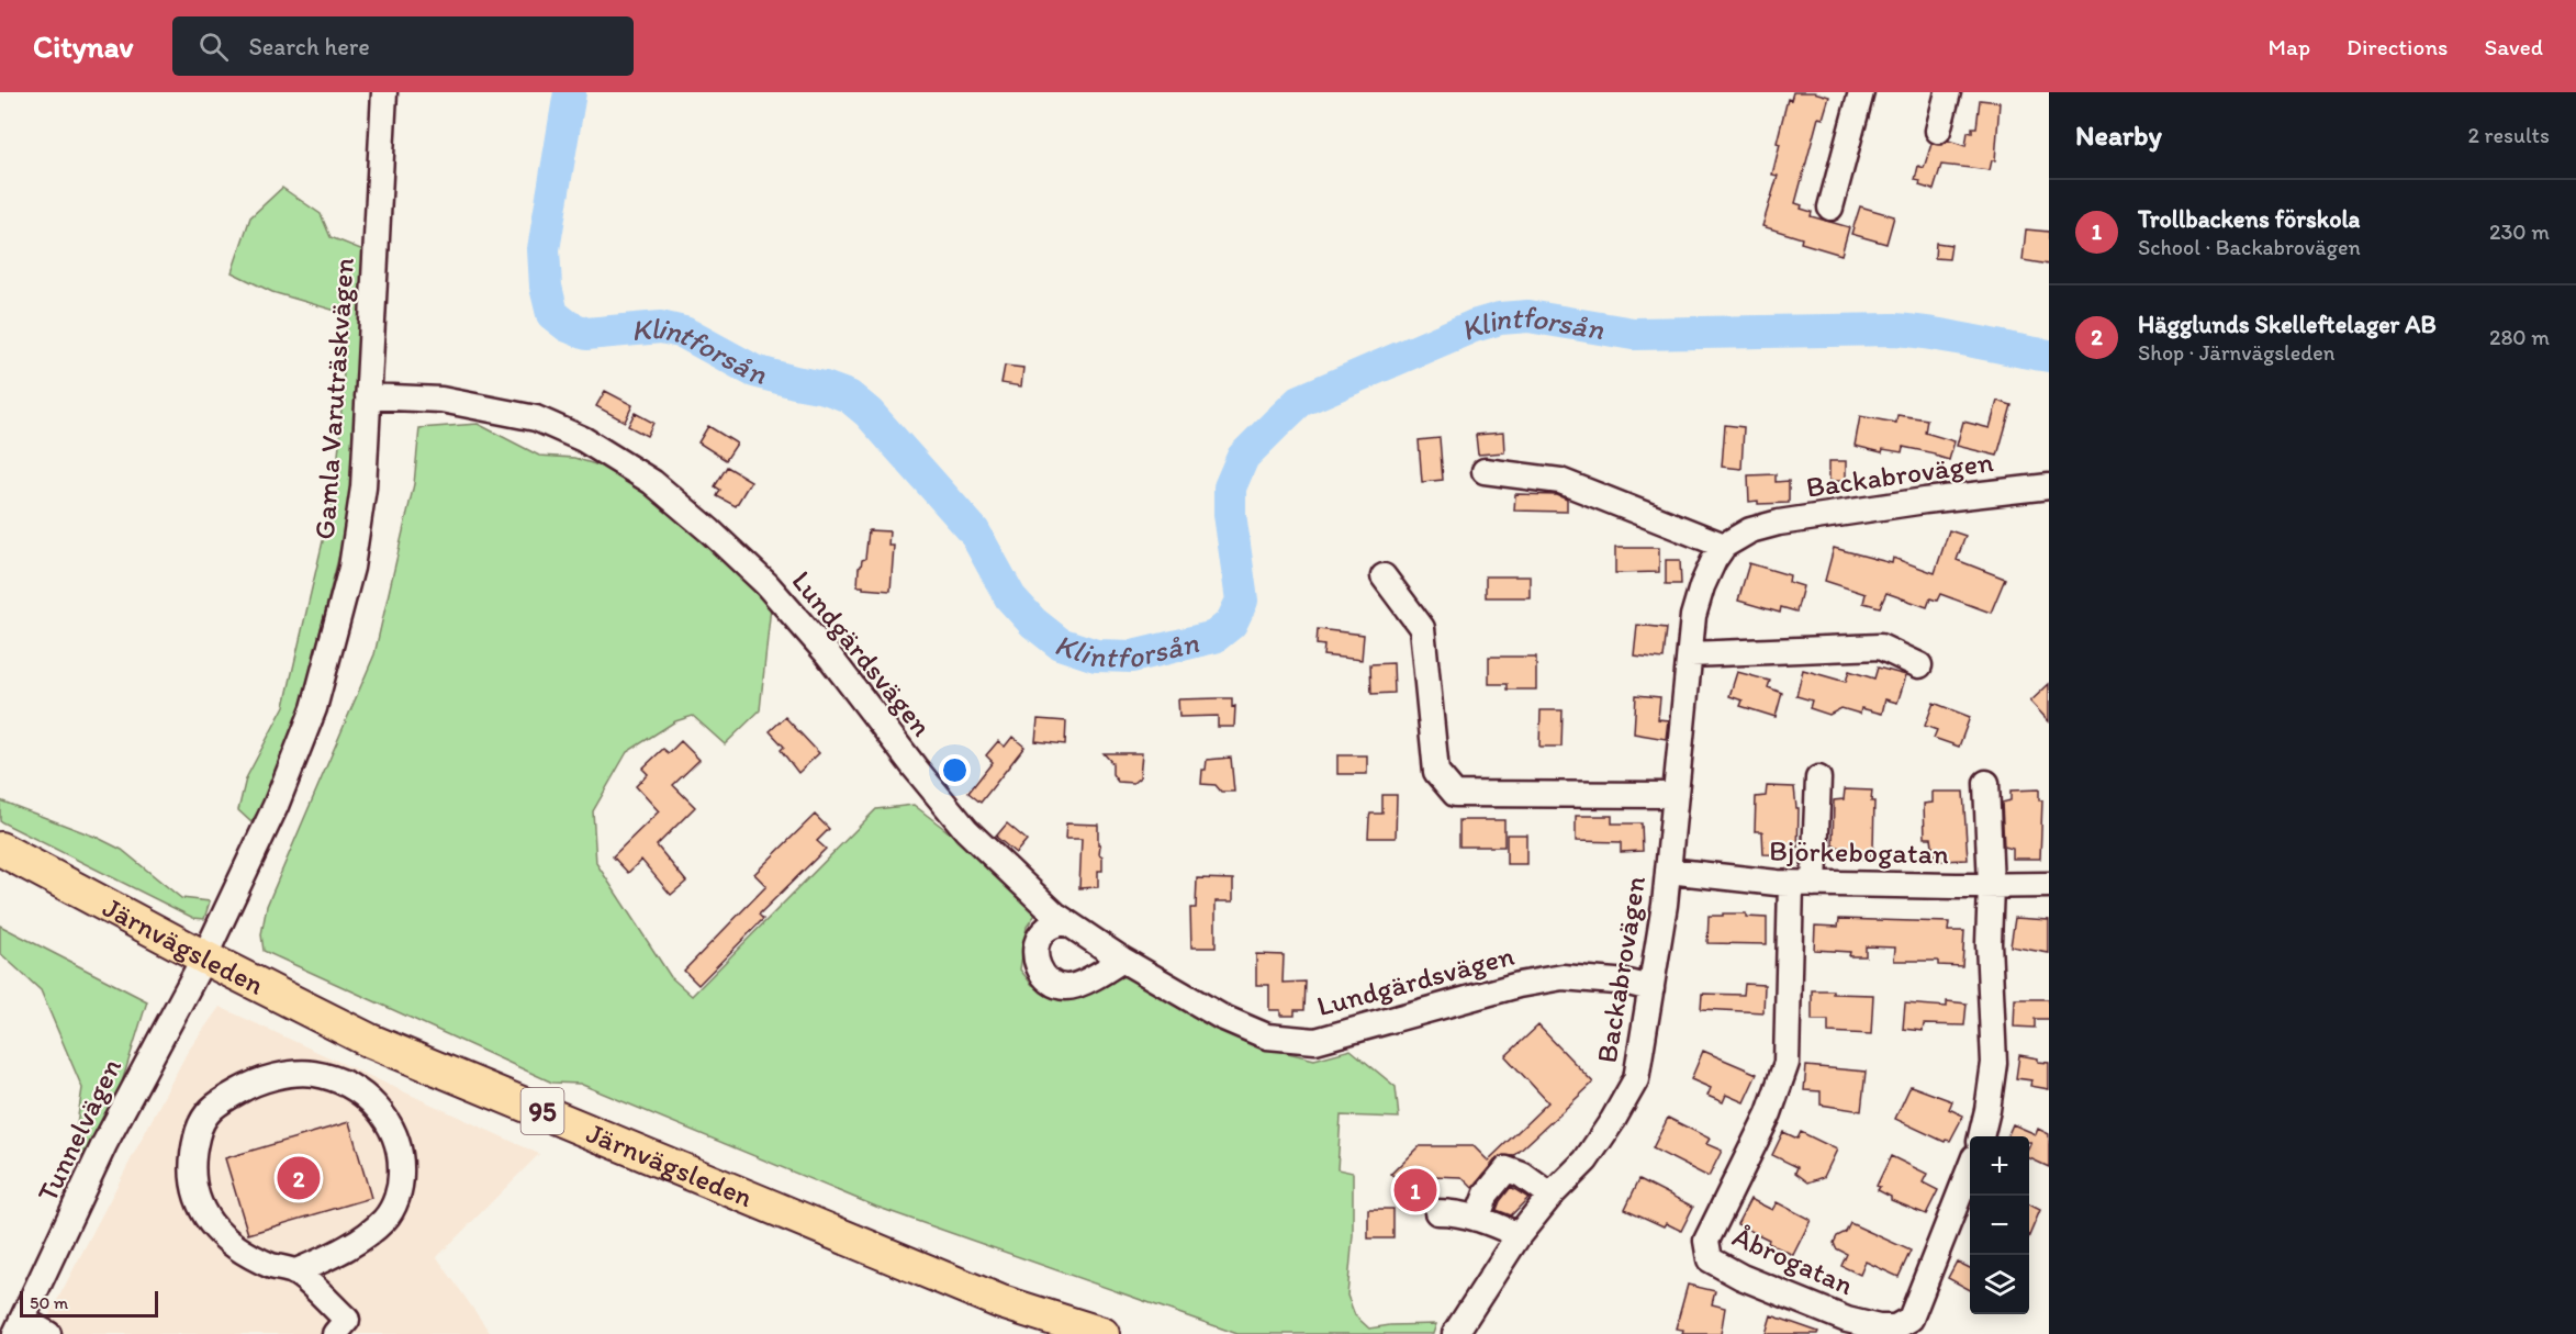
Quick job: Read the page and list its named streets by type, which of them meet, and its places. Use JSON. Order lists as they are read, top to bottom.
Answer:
{
  "streets": {
    "main road": ["Järnvägsleden", "95"],
    "street": [
      "Gamla Varuträskvägen",
      "Backabrovägen",
      "Lundgärdsvägen",
      "Björkebogatan",
      "Tunnelvägen",
      "Åbrogatan"
    ]
  },
  "crossings": [
    ["Gamla Varuträskvägen", "Lundgärdsvägen"],
    ["Gamla Varuträskvägen", "Järnvägsleden"],
    ["Gamla Varuträskvägen", "Tunnelvägen"],
    ["Backabrovägen", "Lundgärdsvägen"],
    ["Backabrovägen", "Björkebogatan"],
    ["Björkebogatan", "Åbrogatan"],
    ["Järnvägsleden", "Tunnelvägen"]
  ],
  "water": ["Klintforsån"],
  "scale_bar": "50 m",
  "page": {
    "header": "Citynav",
    "search": "Search here",
    "nav": ["Map", "Directions", "Saved"],
    "heading": ["Nearby", "2 results"],
    "list": [
      {
        "mark": "1",
        "name": "Trollbackens förskola",
        "note": "School · Backabrovägen",
        "value": "230 m"
      },
      {
        "mark": "2",
        "name": "Hägglunds Skelleftelager AB",
        "note": "Shop · Järnvägsleden",
        "value": "280 m"
      }
    ],
    "map_buttons": ["+", "−"],
    "pins": ["2", "1"],
    "scale": "50 m"
  }
}
